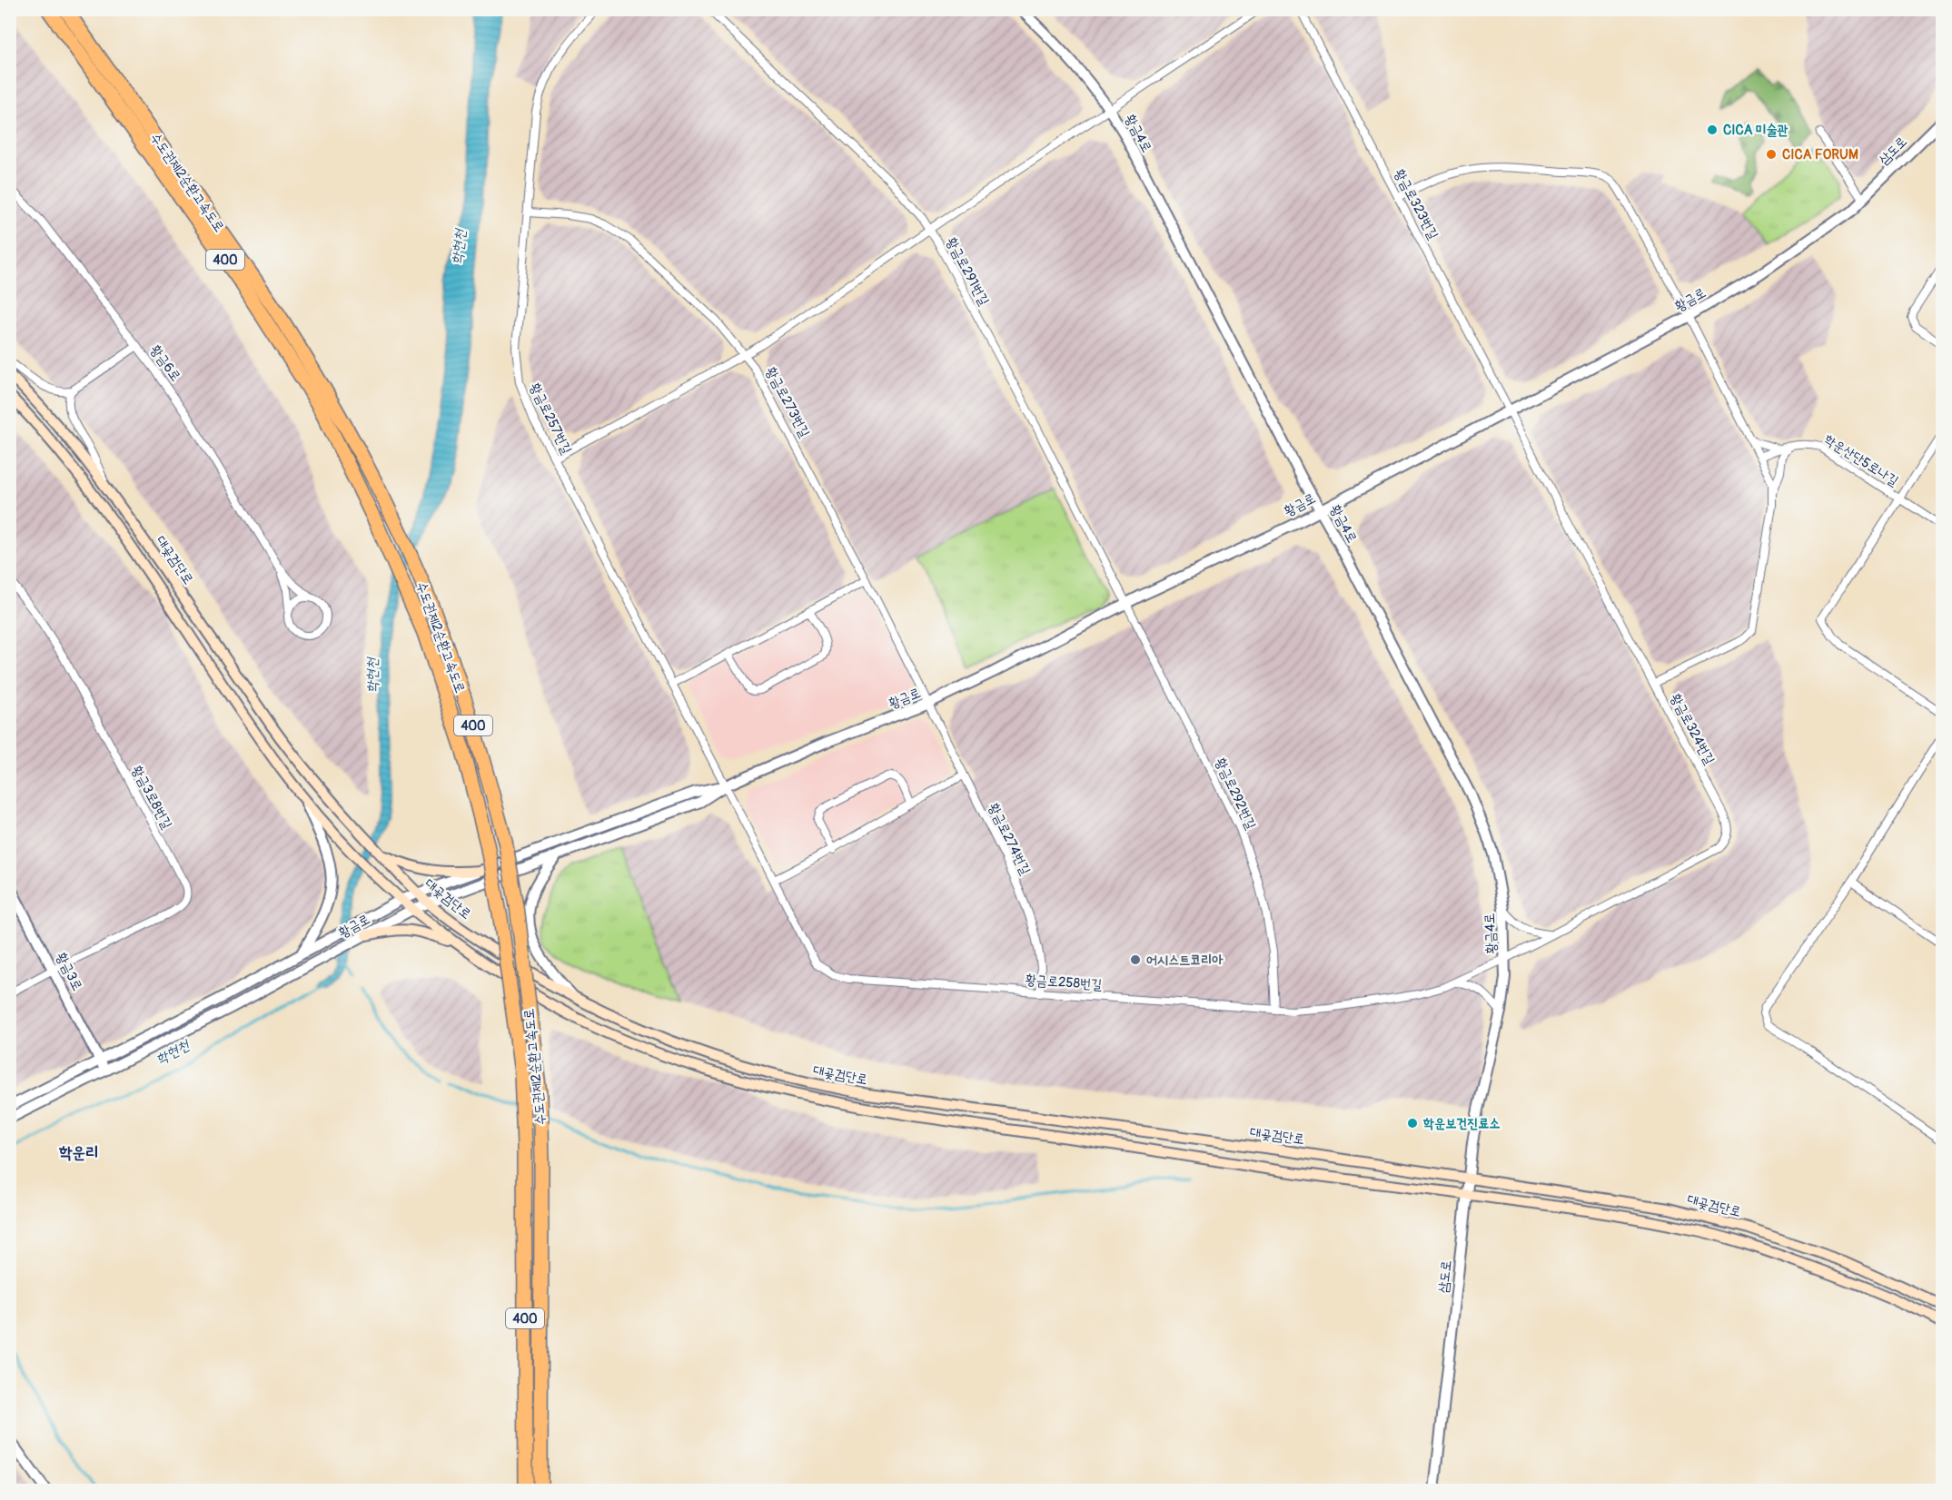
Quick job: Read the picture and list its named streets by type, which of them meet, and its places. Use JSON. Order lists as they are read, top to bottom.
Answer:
{
  "streets": {
    "highway": ["수도권제2순환고속도로", "400"],
    "main road": ["대곶검단로"],
    "street": [
      "황금4로",
      "삼도로",
      "황금로323번길",
      "황금로291번길",
      "황금로",
      "황금6로",
      "황금로273번길",
      "황금로257번길",
      "학운산단5로나길",
      "황금로324번길",
      "황금로292번길",
      "황금3로8번길",
      "황금로274번길",
      "황금3로",
      "황금로258번길"
    ]
  },
  "crossings": [
    ["황금4로", "삼도로"],
    ["황금4로", "황금로"],
    ["황금4로", "황금로324번길"],
    ["황금4로", "황금로258번길"],
    ["삼도로", "황금로"],
    ["삼도로", "대곶검단로"],
    ["황금로323번길", "황금로"],
    ["황금로323번길", "황금로324번길"],
    ["황금로291번길", "황금로"],
    ["황금로291번길", "황금로292번길"],
    ["황금로", "황금로273번길"],
    ["황금로", "황금로257번길"],
    ["황금로", "대곶검단로"],
    ["황금로", "황금로324번길"],
    ["황금로", "황금로292번길"],
    ["황금로", "황금로274번길"],
    ["황금로", "황금3로"],
    ["황금로", "황금로258번길"],
    ["황금로273번길", "황금로257번길"],
    ["황금로273번길", "황금로274번길"],
    ["황금로257번길", "황금로258번길"],
    ["황금로324번길", "황금로258번길"],
    ["황금로292번길", "황금로258번길"],
    ["황금3로8번길", "황금3로"],
    ["황금로274번길", "황금로258번길"]
  ],
  "districts": ["학운리"],
  "water": ["학현천"],
  "places": [
    "CICA 미술관",
    "CICA FORUM",
    "어시스트코리아",
    "학운보건진료소"
  ]
}
